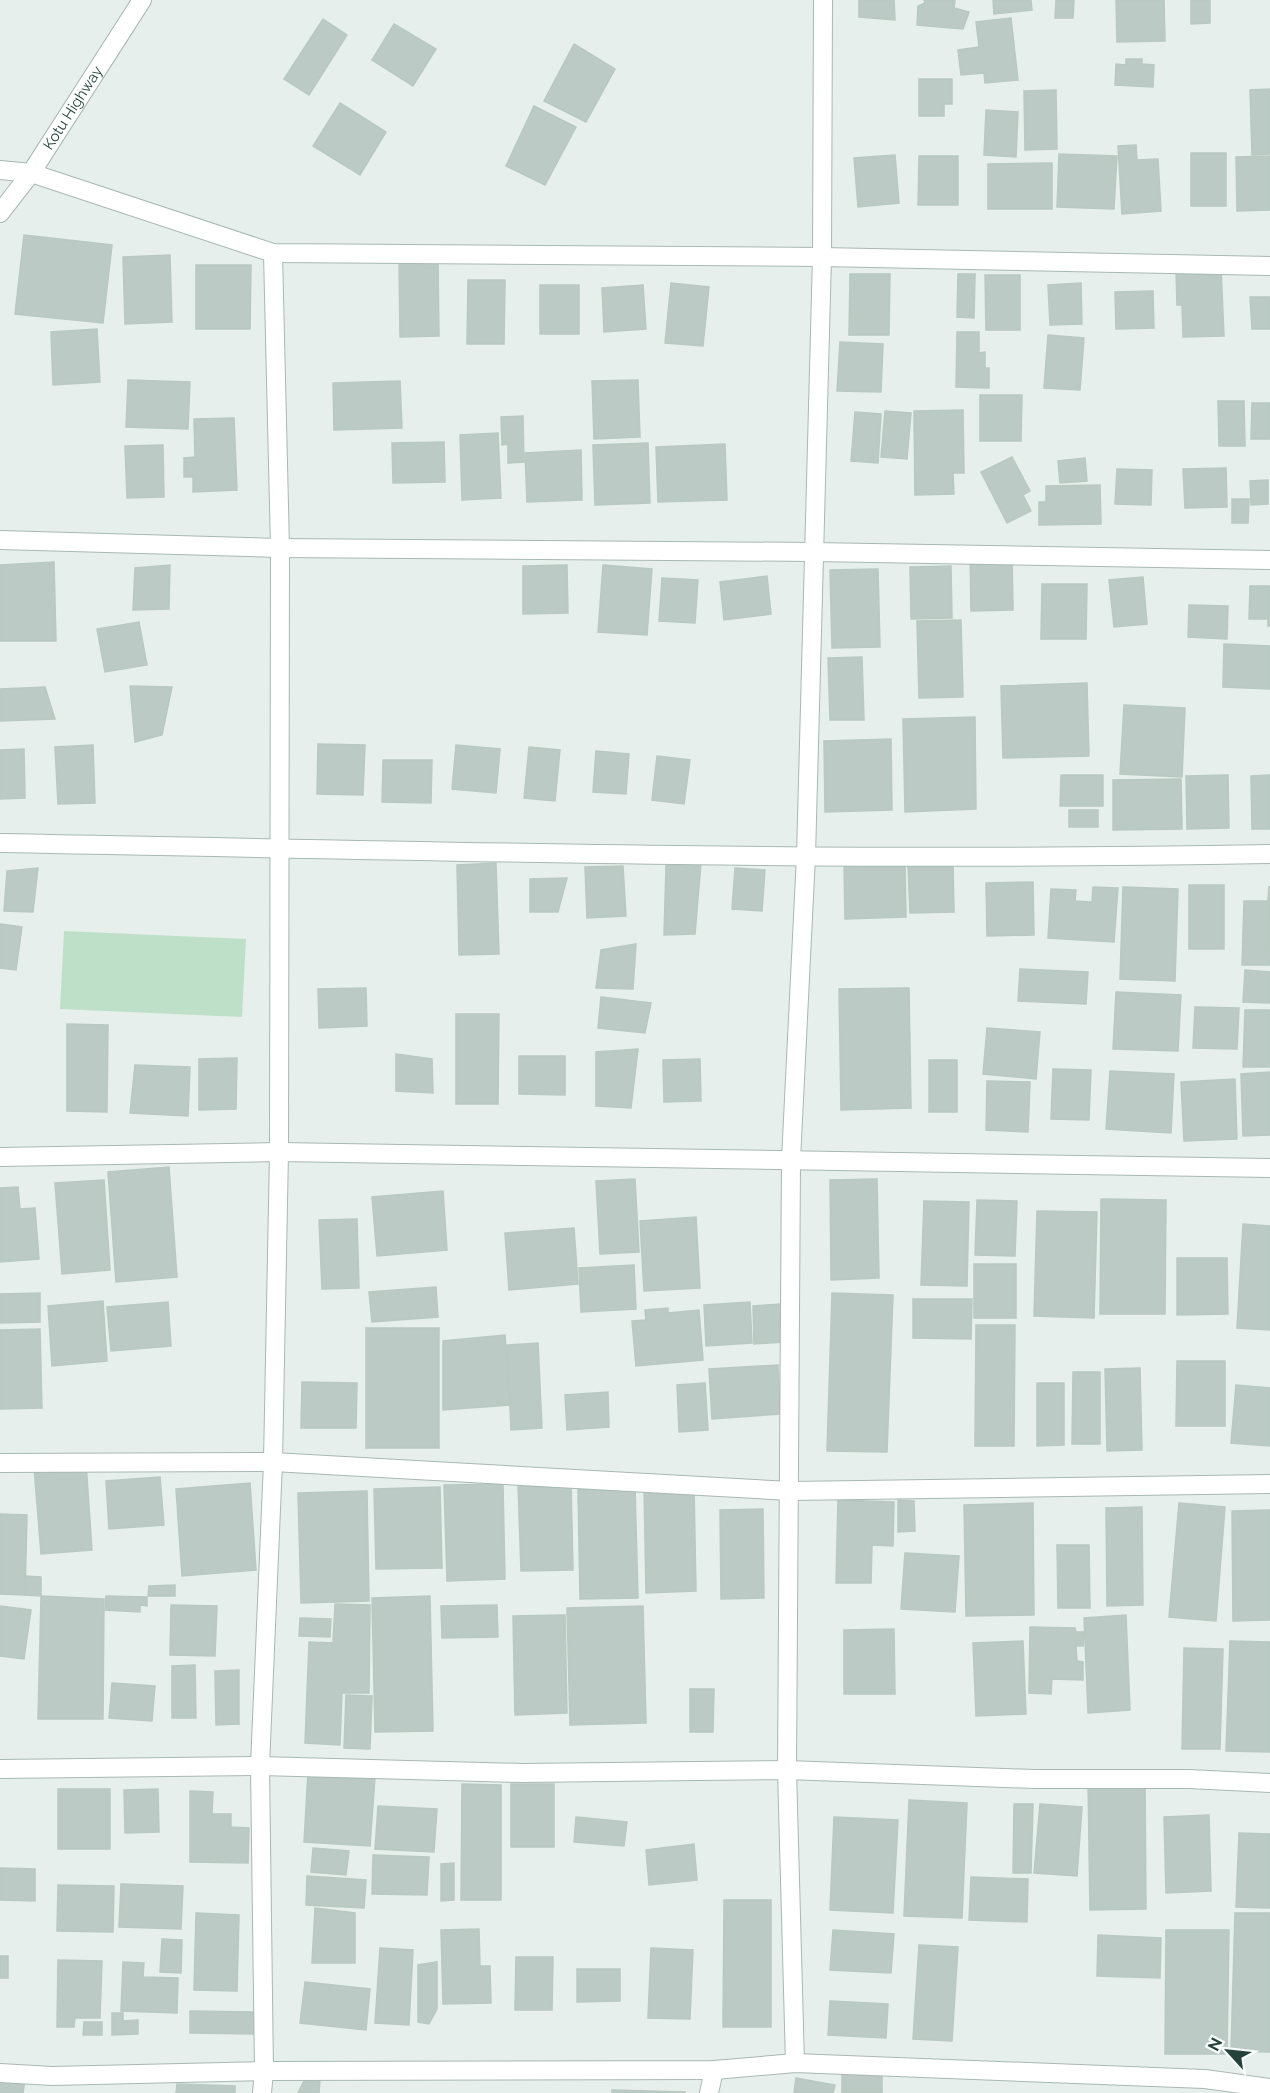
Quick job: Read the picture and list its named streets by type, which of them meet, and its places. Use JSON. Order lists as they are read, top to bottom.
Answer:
{
  "streets": {
    "street": ["Kotu Highway"]
  },
  "north": "top left"
}
